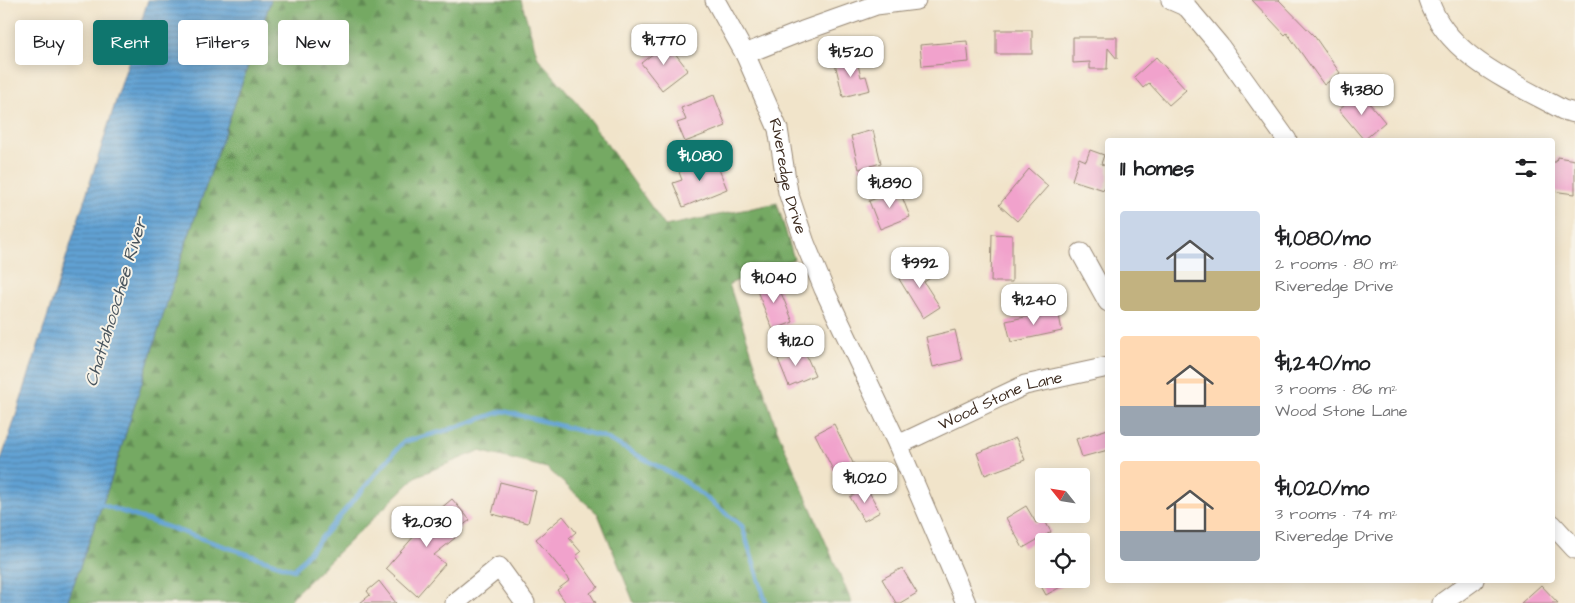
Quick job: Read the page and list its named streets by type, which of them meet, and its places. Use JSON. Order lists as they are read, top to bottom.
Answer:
{
  "streets": {
    "street": ["Riveredge Drive", "Wood Stone Lane"]
  },
  "crossings": [
    ["Riveredge Drive", "Wood Stone Lane"]
  ],
  "water": ["Chattahoochee River"],
  "north": "top left",
  "page": {
    "chip": [
      "Buy",
      "Rent",
      "Filters",
      "New"
    ],
    "price": [
      "$1,770",
      "$1,520",
      "$1,380",
      "$1,080",
      "$1,890",
      "$992",
      "$1,040",
      "$1,240",
      "$1,120",
      "$1,020",
      "$2,030"
    ],
    "heading": "11 homes",
    "list": [
      {
        "name": "$1,080/mo",
        "note": "2 rooms · 80 m² · Riveredge Drive"
      },
      {
        "name": "$1,240/mo",
        "note": "3 rooms · 86 m² · Wood Stone Lane"
      },
      {
        "name": "$1,020/mo",
        "note": "3 rooms · 74 m² · Riveredge Drive"
      }
    ]
  }
}
